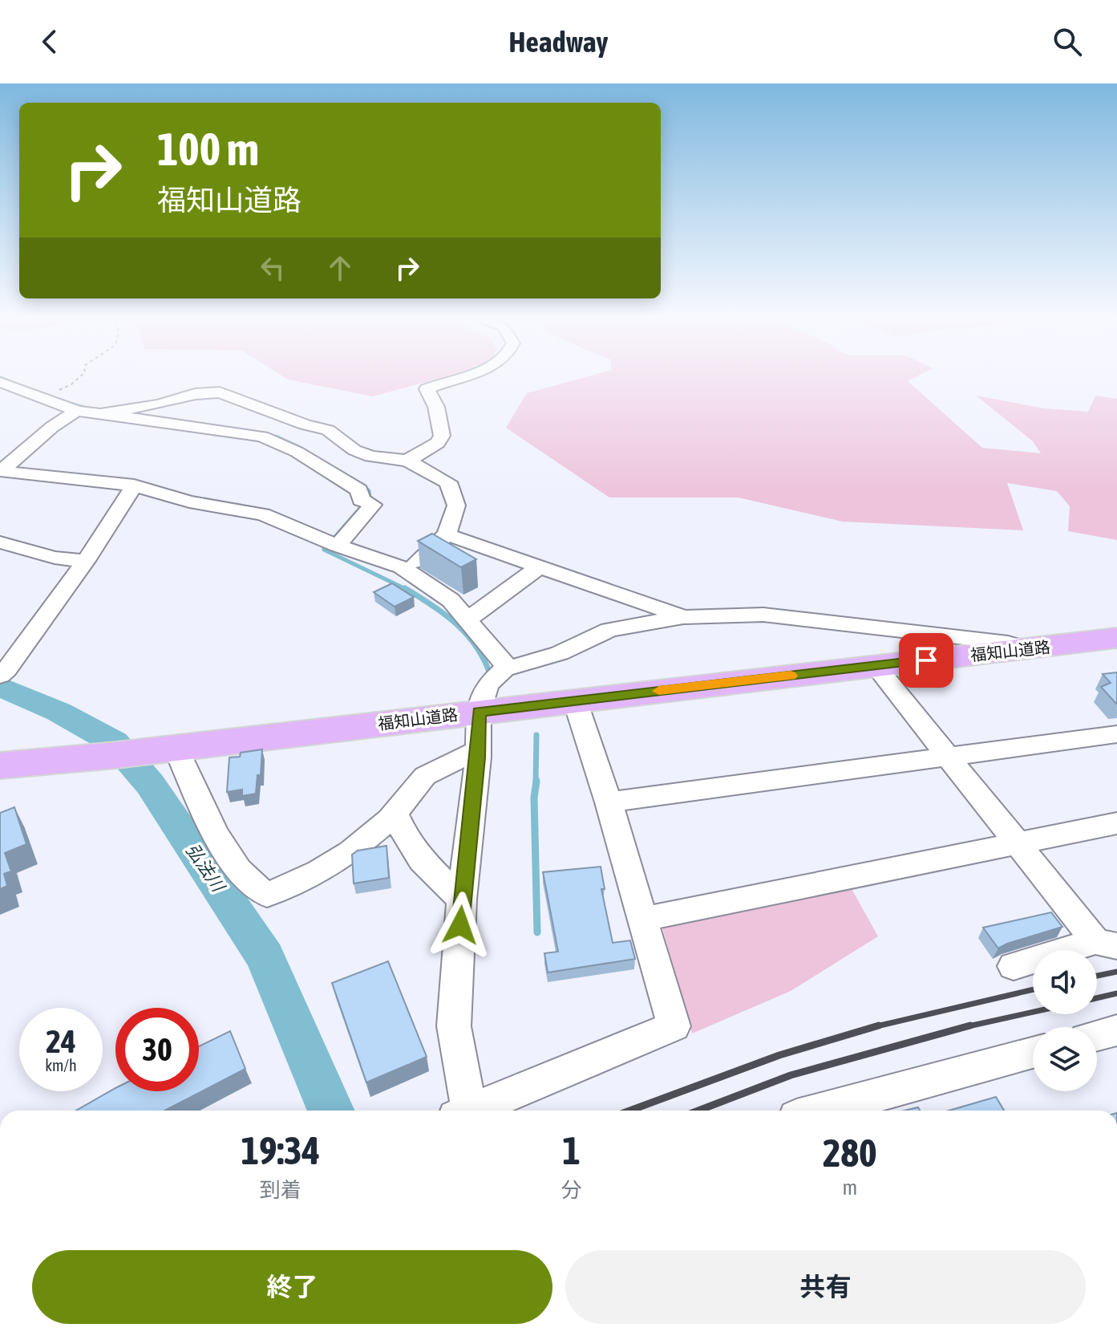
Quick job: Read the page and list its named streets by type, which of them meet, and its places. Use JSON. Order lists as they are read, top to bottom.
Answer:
{
  "streets": {
    "highway": ["福知山道路"]
  },
  "water": ["弘法川"],
  "page": {
    "header": "Headway",
    "turn": ["100 m", "福知山道路"],
    "speed": "24 km/h",
    "limit": "30",
    "eta": [
      "19:34",
      "到着",
      "1",
      "分",
      "280",
      "m"
    ],
    "buttons": ["終了", "共有"]
  }
}
